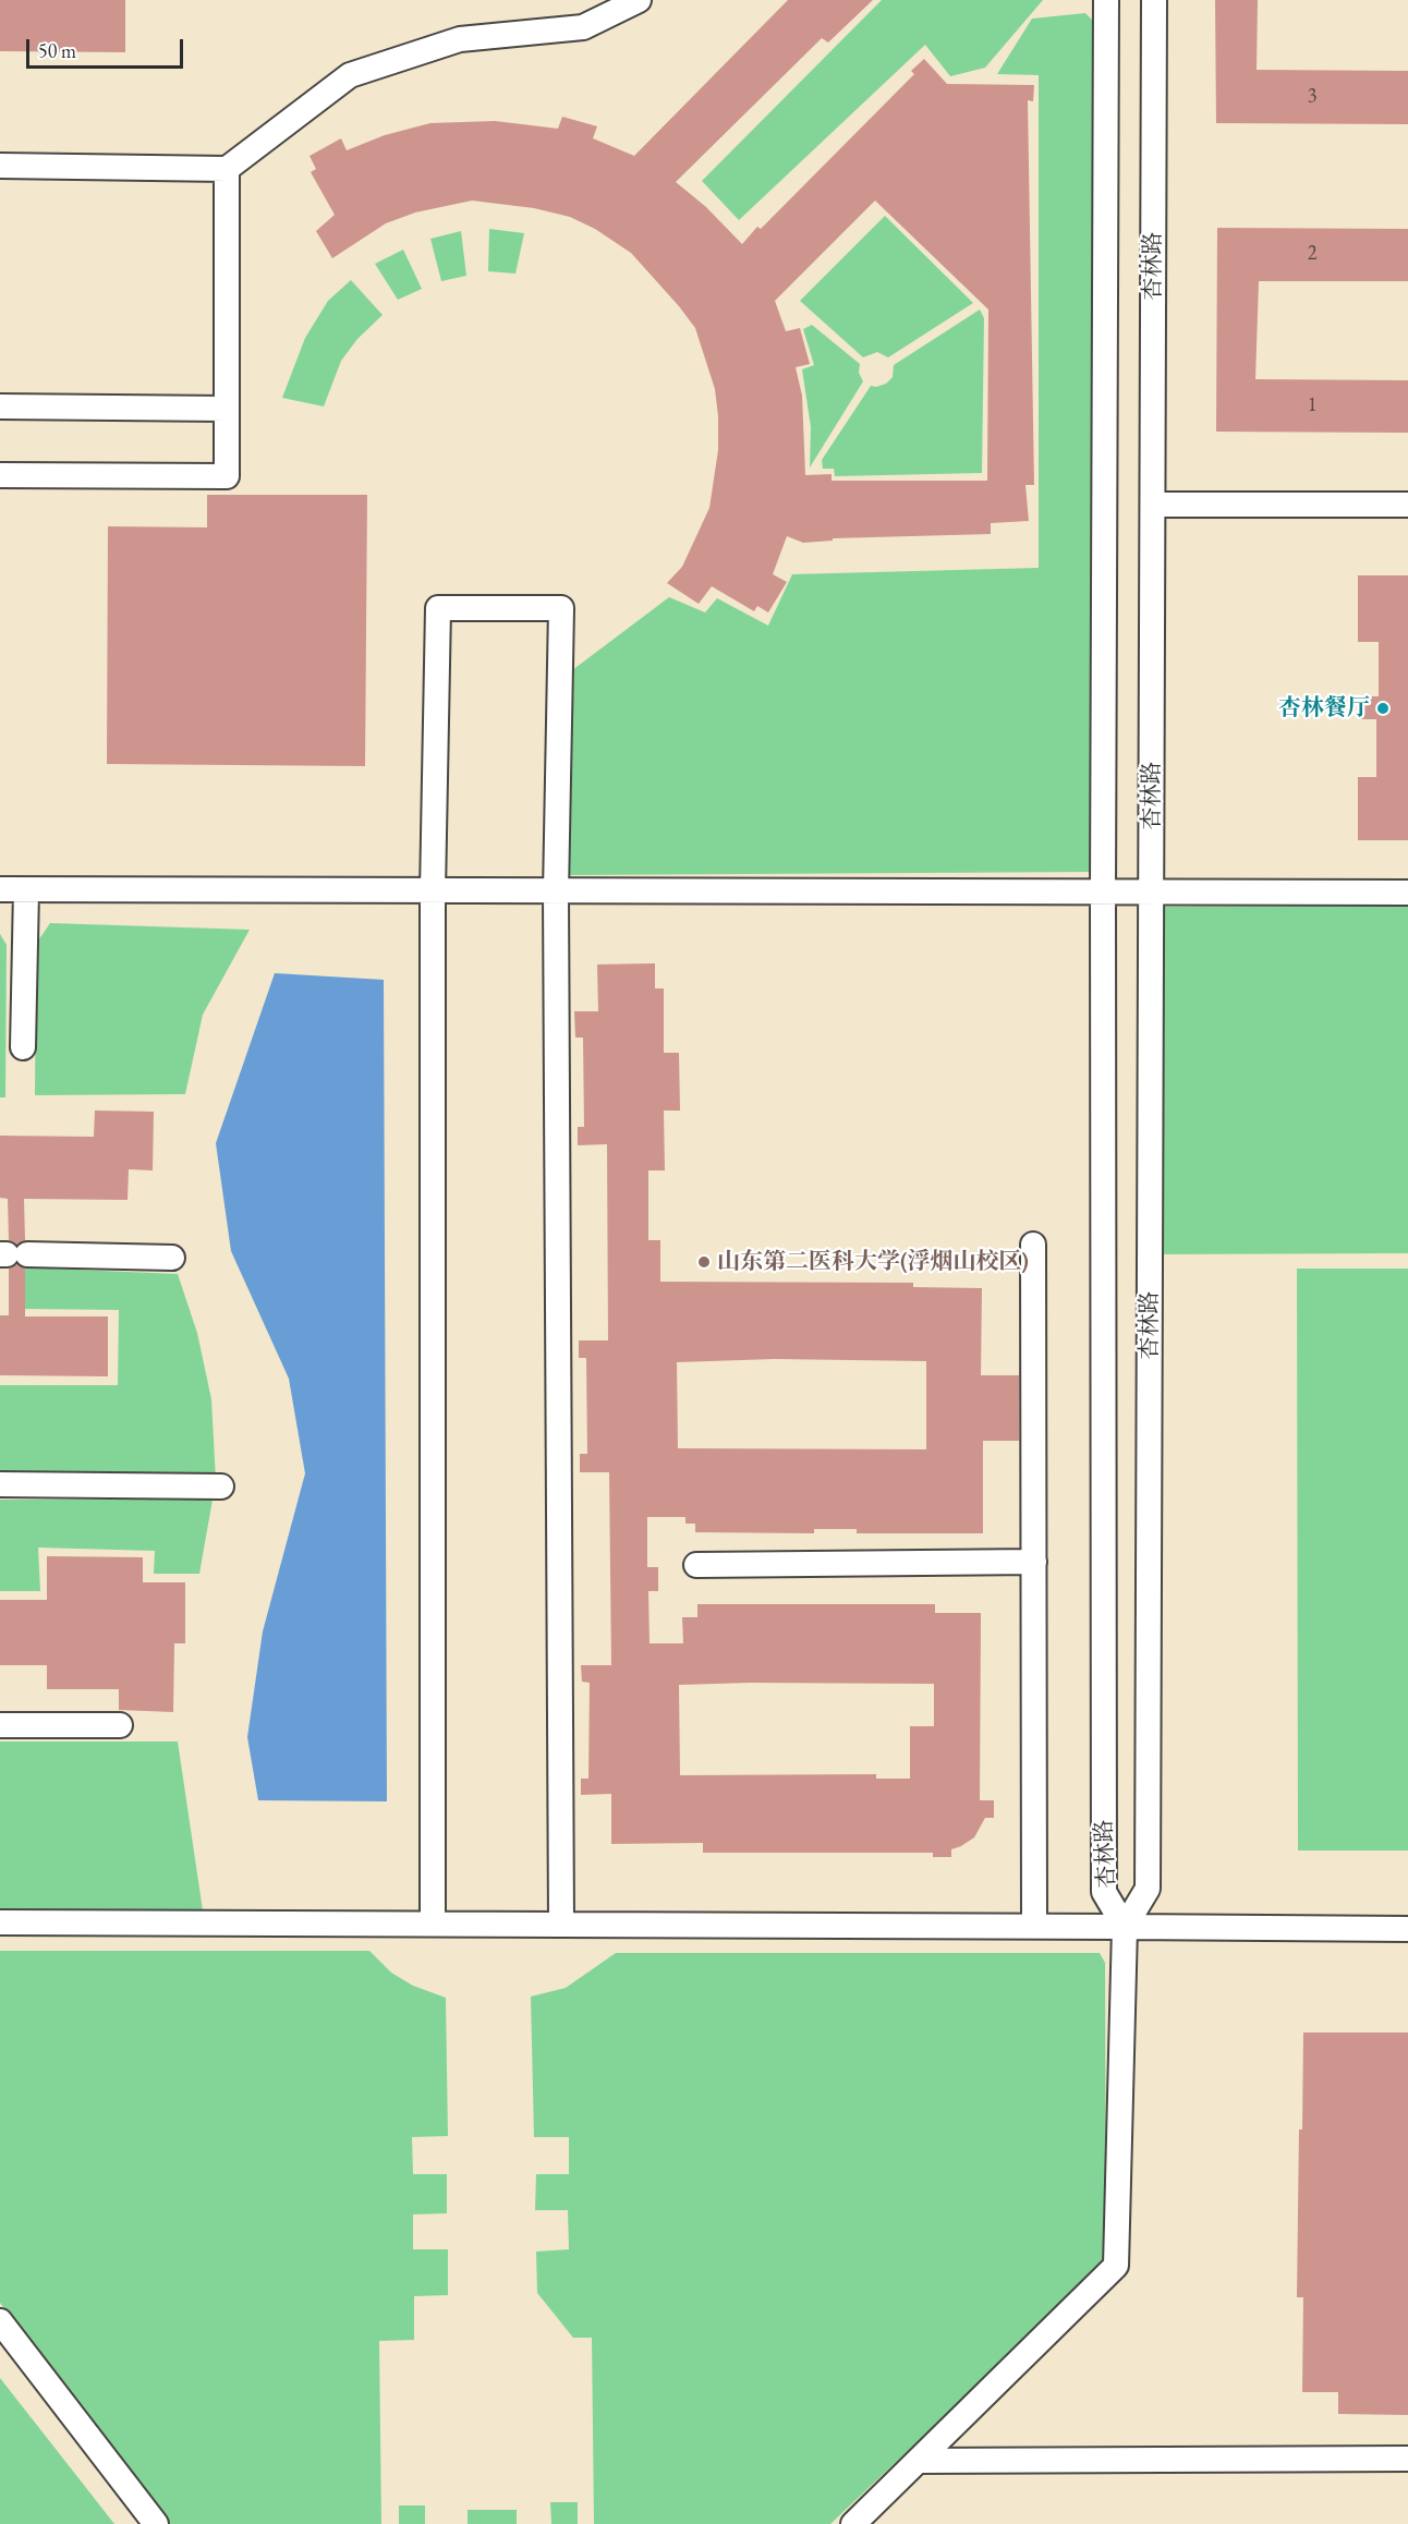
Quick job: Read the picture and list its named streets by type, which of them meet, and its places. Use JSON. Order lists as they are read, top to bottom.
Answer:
{
  "streets": {
    "lane": ["杏林路"]
  },
  "places": ["杏林餐厅", "山东第二医科大学(浮烟山校区)"],
  "house_numbers": ["3", "2", "1"],
  "scale_bar": "50 m"
}
